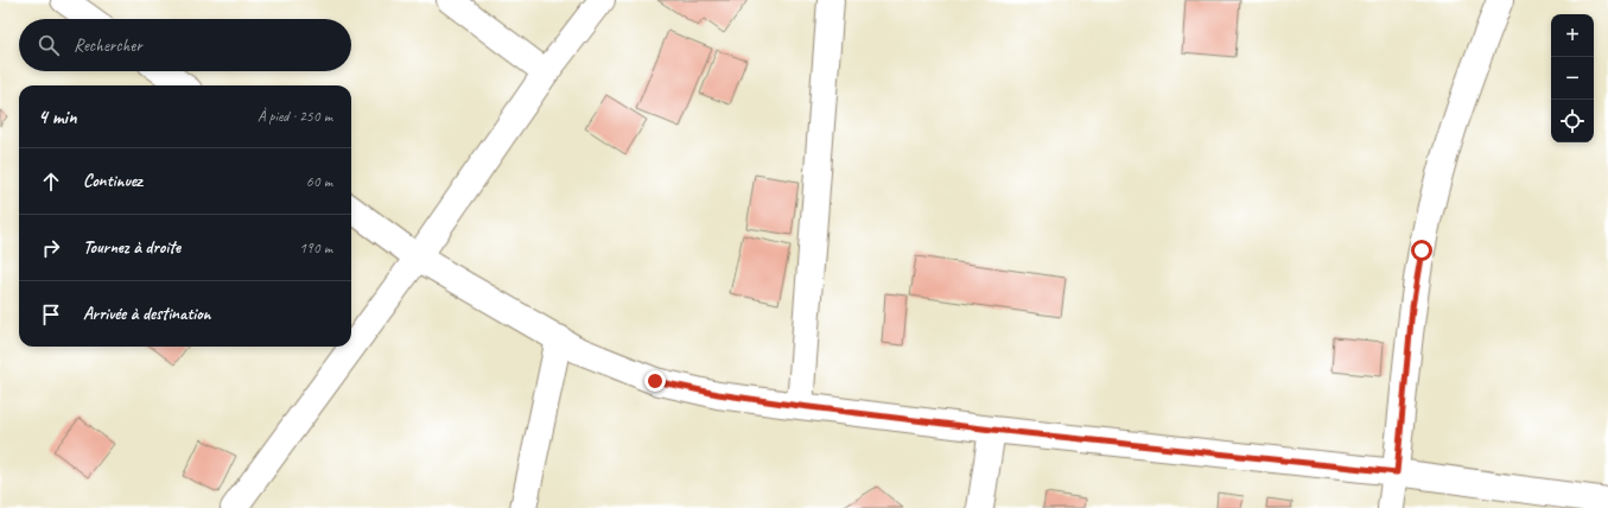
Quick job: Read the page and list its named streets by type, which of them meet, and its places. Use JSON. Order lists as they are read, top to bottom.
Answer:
{
  "page": {
    "map_buttons": ["+", "−"],
    "search": "Rechercher",
    "heading": ["4 min", "À pied · 250 m"],
    "list": [
      ["Continuez", "60 m"],
      ["Tournez à droite", "190 m"],
      "Arrivée à destination"
    ]
  }
}
